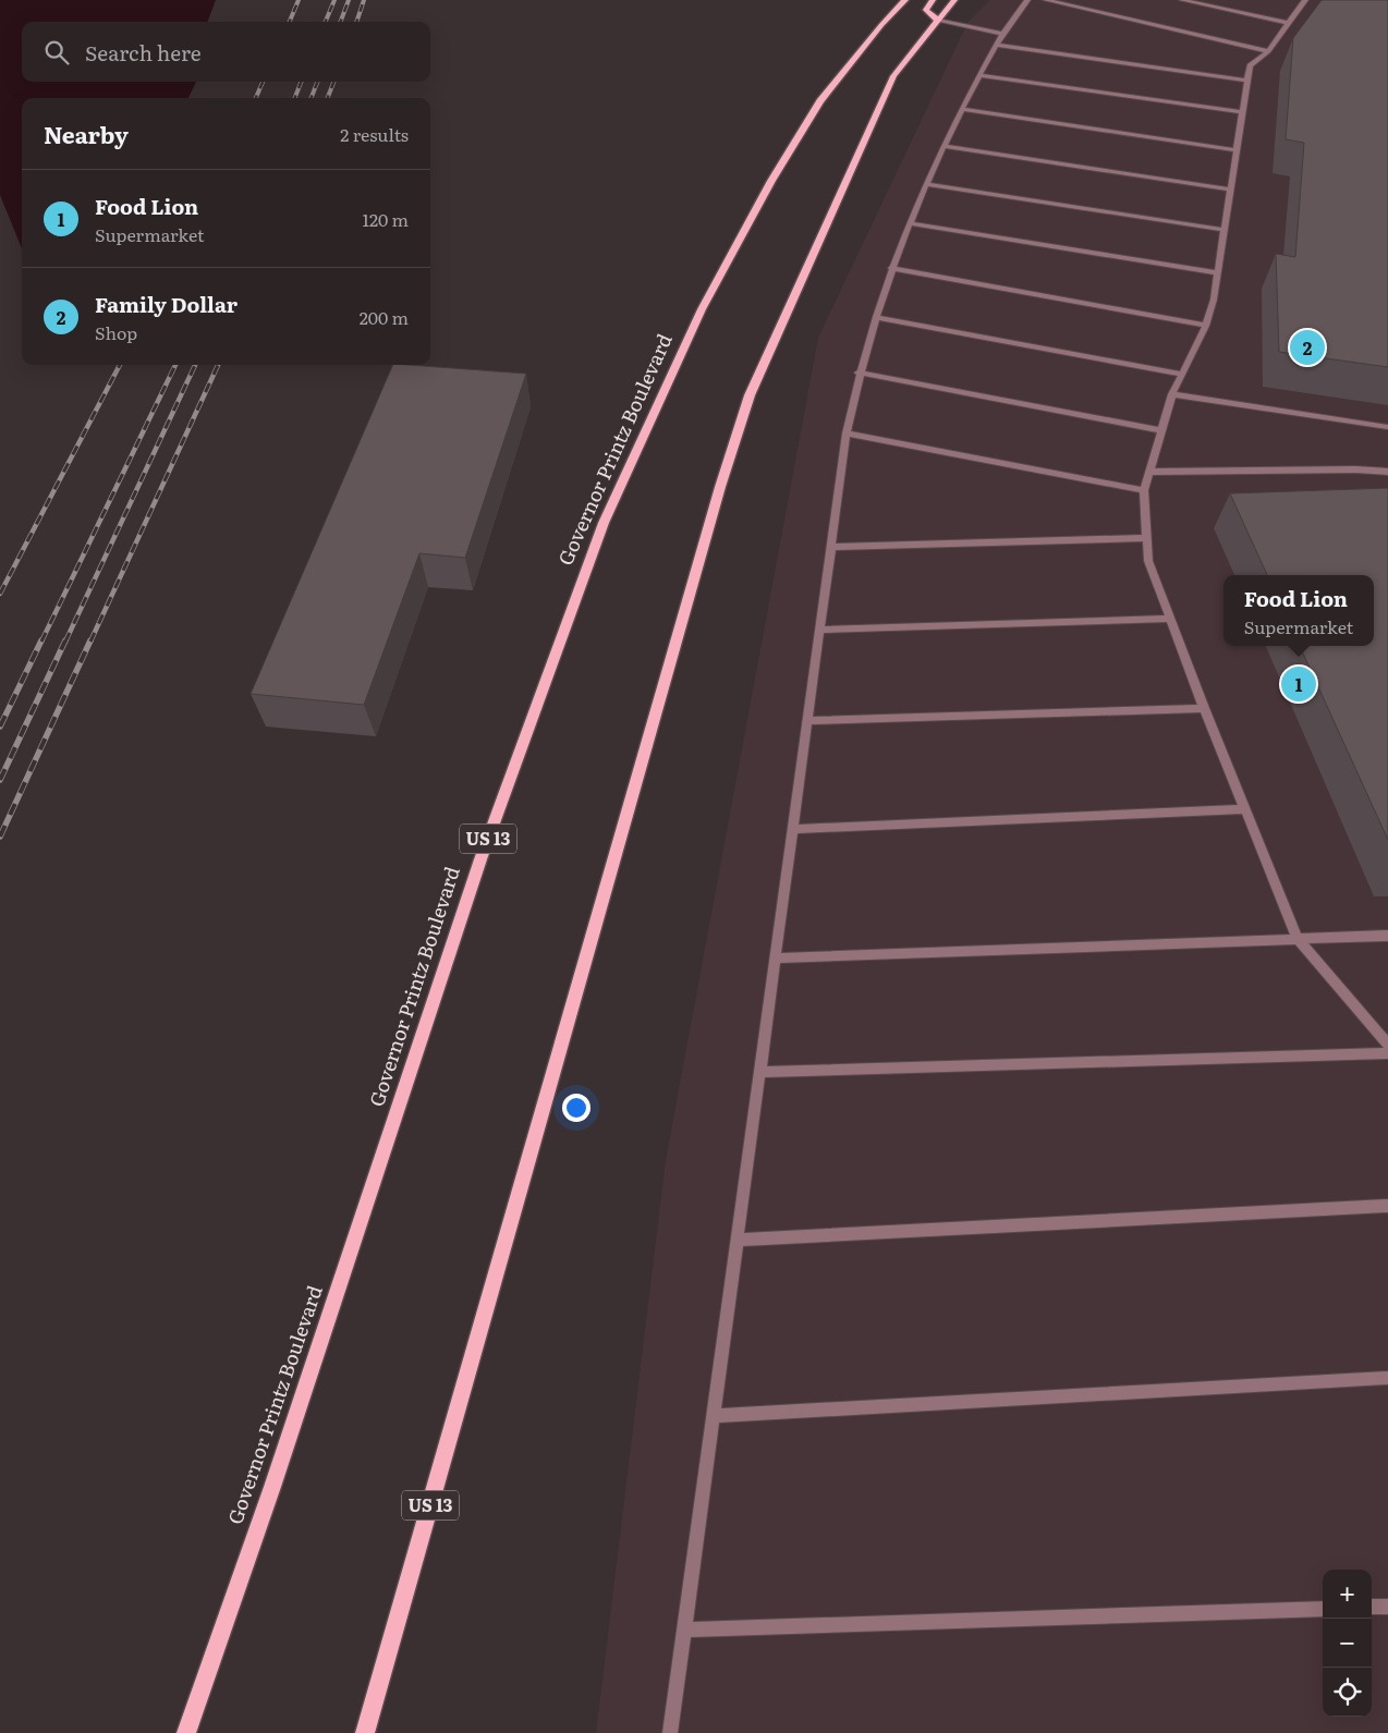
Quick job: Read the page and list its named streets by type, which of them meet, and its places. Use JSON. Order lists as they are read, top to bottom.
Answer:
{
  "streets": {
    "main road": ["Governor Printz Boulevard", "US 13"]
  },
  "page": {
    "search": "Search here",
    "heading": ["Nearby", "2 results"],
    "list": [
      {
        "mark": "1",
        "name": "Food Lion",
        "note": "Supermarket",
        "value": "120 m"
      },
      {
        "mark": "2",
        "name": "Family Dollar",
        "note": "Shop",
        "value": "200 m"
      }
    ],
    "pins": ["2", "1"],
    "popup": ["Food Lion", "Supermarket"],
    "map_buttons": ["+", "−"]
  }
}
